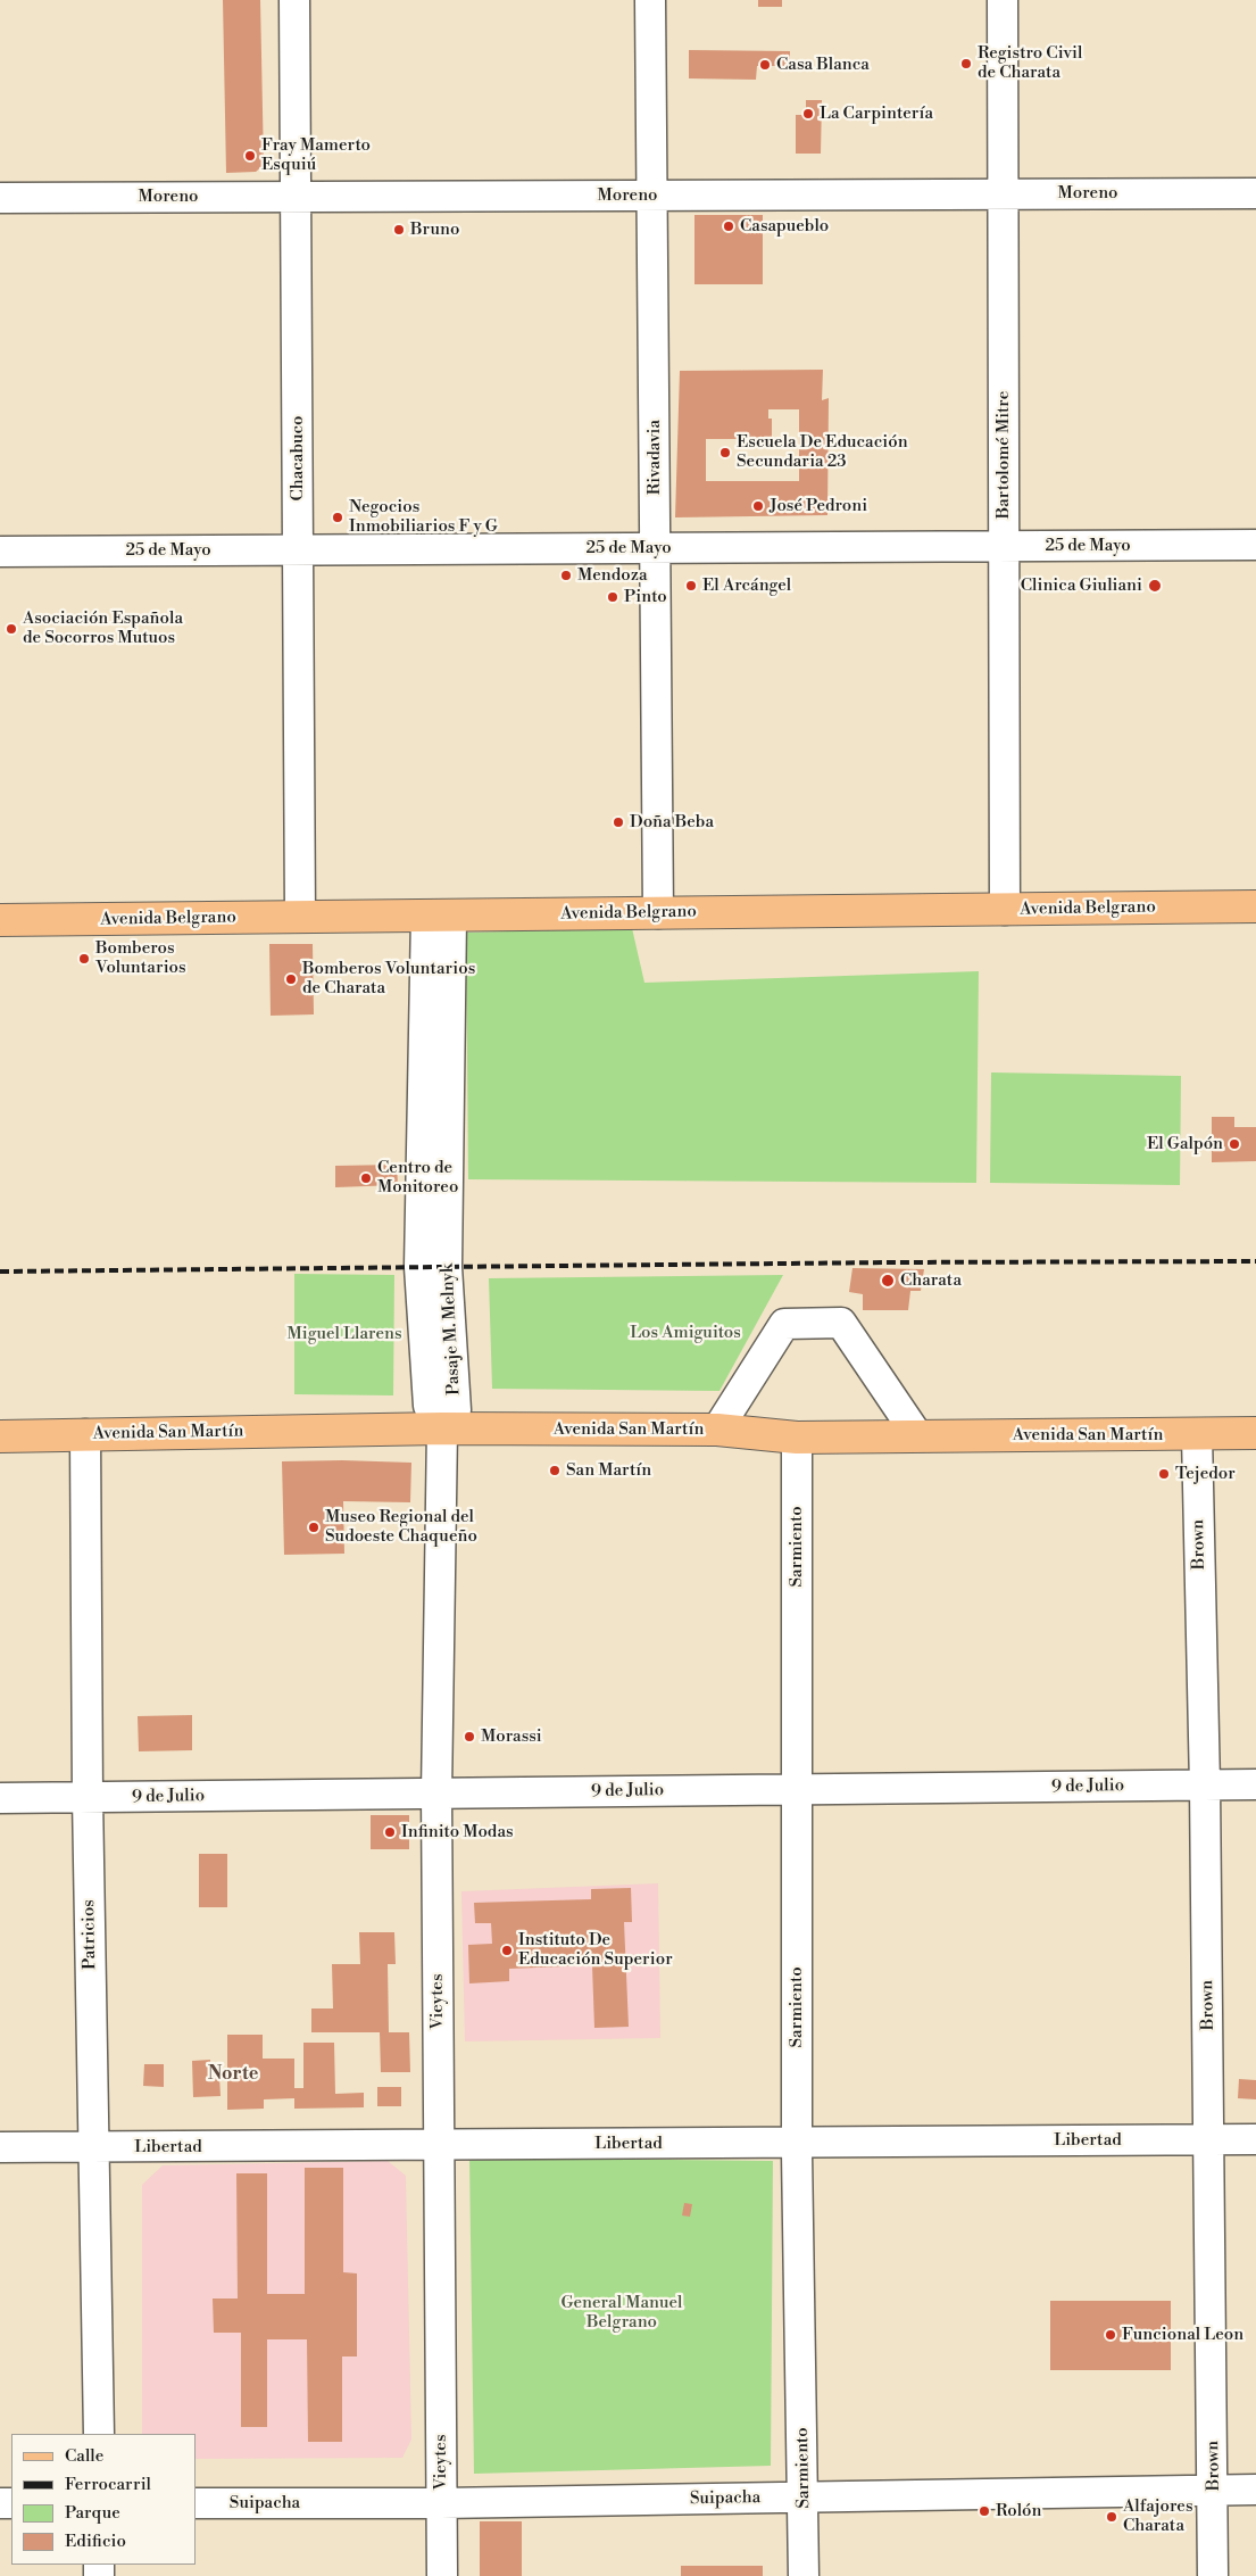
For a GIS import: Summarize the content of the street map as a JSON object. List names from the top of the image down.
{
  "streets": {
    "main road": ["Avenida Belgrano", "Avenida San Martín"],
    "street": [
      "Moreno",
      "Bartolomé Mitre",
      "Rivadavia",
      "Chacabuco",
      "25 de Mayo",
      "Pasaje M. Melnyk",
      "Brown",
      "Sarmiento",
      "9 de Julio",
      "Patricios",
      "Vieytes",
      "Libertad",
      "Suipacha"
    ]
  },
  "crossings": [
    ["Moreno", "Bartolomé Mitre"],
    ["Moreno", "Rivadavia"],
    ["Moreno", "Chacabuco"],
    ["Bartolomé Mitre", "25 de Mayo"],
    ["Bartolomé Mitre", "Avenida Belgrano"],
    ["Rivadavia", "25 de Mayo"],
    ["Rivadavia", "Avenida Belgrano"],
    ["Chacabuco", "25 de Mayo"],
    ["Chacabuco", "Avenida Belgrano"],
    ["Avenida Belgrano", "Pasaje M. Melnyk"],
    ["Pasaje M. Melnyk", "Avenida San Martín"],
    ["Pasaje M. Melnyk", "Vieytes"],
    ["Avenida San Martín", "Brown"],
    ["Avenida San Martín", "Sarmiento"],
    ["Avenida San Martín", "Patricios"],
    ["Avenida San Martín", "Vieytes"],
    ["Brown", "9 de Julio"],
    ["Brown", "Libertad"],
    ["Brown", "Suipacha"],
    ["Sarmiento", "9 de Julio"],
    ["Sarmiento", "Libertad"],
    ["Sarmiento", "Suipacha"],
    ["9 de Julio", "Patricios"],
    ["9 de Julio", "Vieytes"],
    ["Patricios", "Libertad"],
    ["Vieytes", "Libertad"],
    ["Vieytes", "Suipacha"]
  ],
  "districts": ["Norte"],
  "parks": ["Los Amiguitos", "Miguel Llarens", "General Manuel Belgrano"],
  "places": [
    "Registro Civil de Charata",
    "Casa Blanca",
    "La Carpintería",
    "Fray Mamerto Esquiú",
    "Casapueblo",
    "Bruno",
    "Escuela De Educación Secundaria 23",
    "José Pedroni",
    "Negocios Inmobiliarios F y G",
    "Mendoza",
    "El Arcángel",
    "Clinica Giuliani",
    "Pinto",
    "Asociación Española de Socorros Mutuos",
    "Doña Beba",
    "Bomberos Voluntarios",
    "Bomberos Voluntarios de Charata",
    "El Galpón",
    "Centro de Monitoreo",
    "Charata",
    "San Martín",
    "Tejedor",
    "Museo Regional del Sudoeste Chaqueño",
    "Morassi",
    "Infinito Modas",
    "Instituto De Educación Superior",
    "Funcional Leon",
    "Rolón",
    "Alfajores Charata"
  ],
  "legend": [
    "Calle",
    "Ferrocarril",
    "Parque",
    "Edificio"
  ]
}
